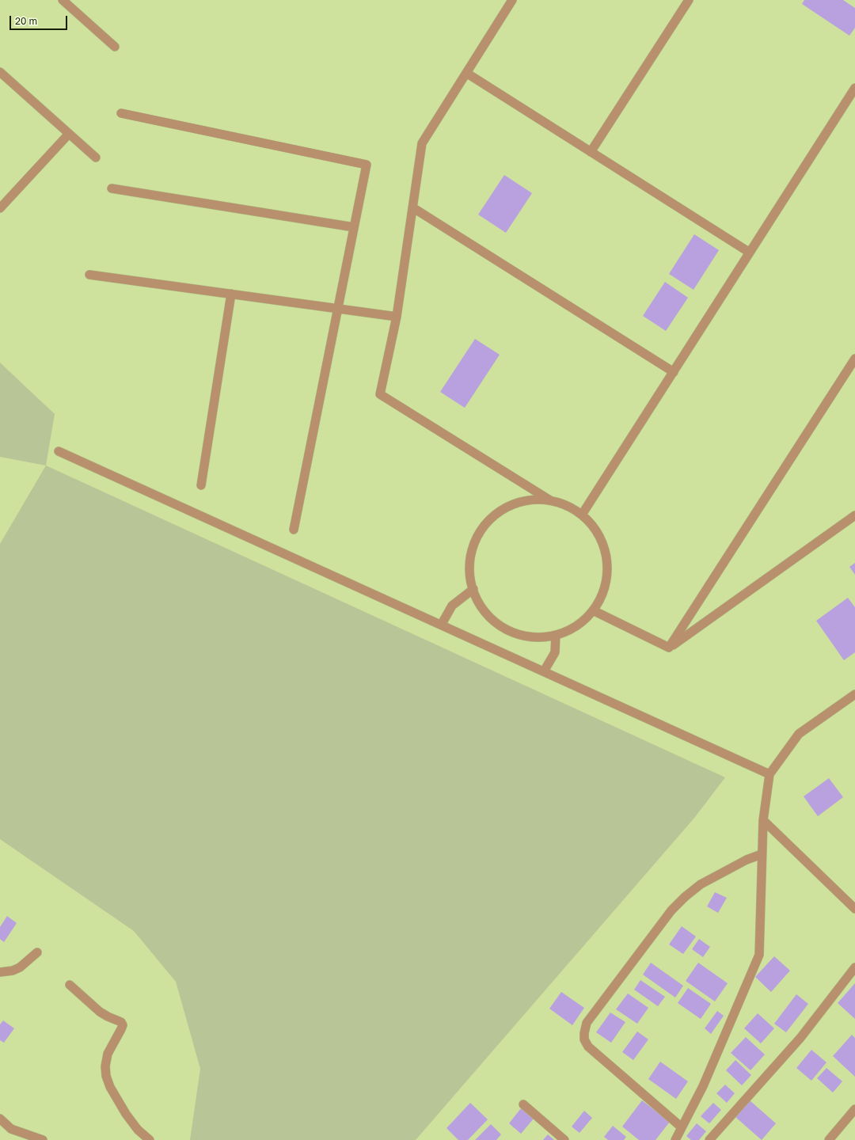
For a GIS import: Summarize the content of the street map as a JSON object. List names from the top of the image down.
{
  "scale_bar": "20 m"
}
